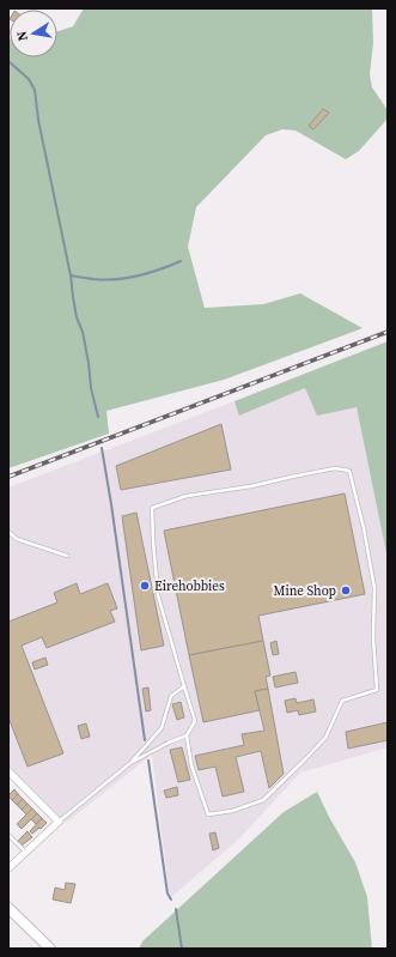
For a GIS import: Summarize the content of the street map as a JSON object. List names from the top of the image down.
{
  "places": ["Eirehobbies", "Mine Shop"],
  "north": "left"
}
